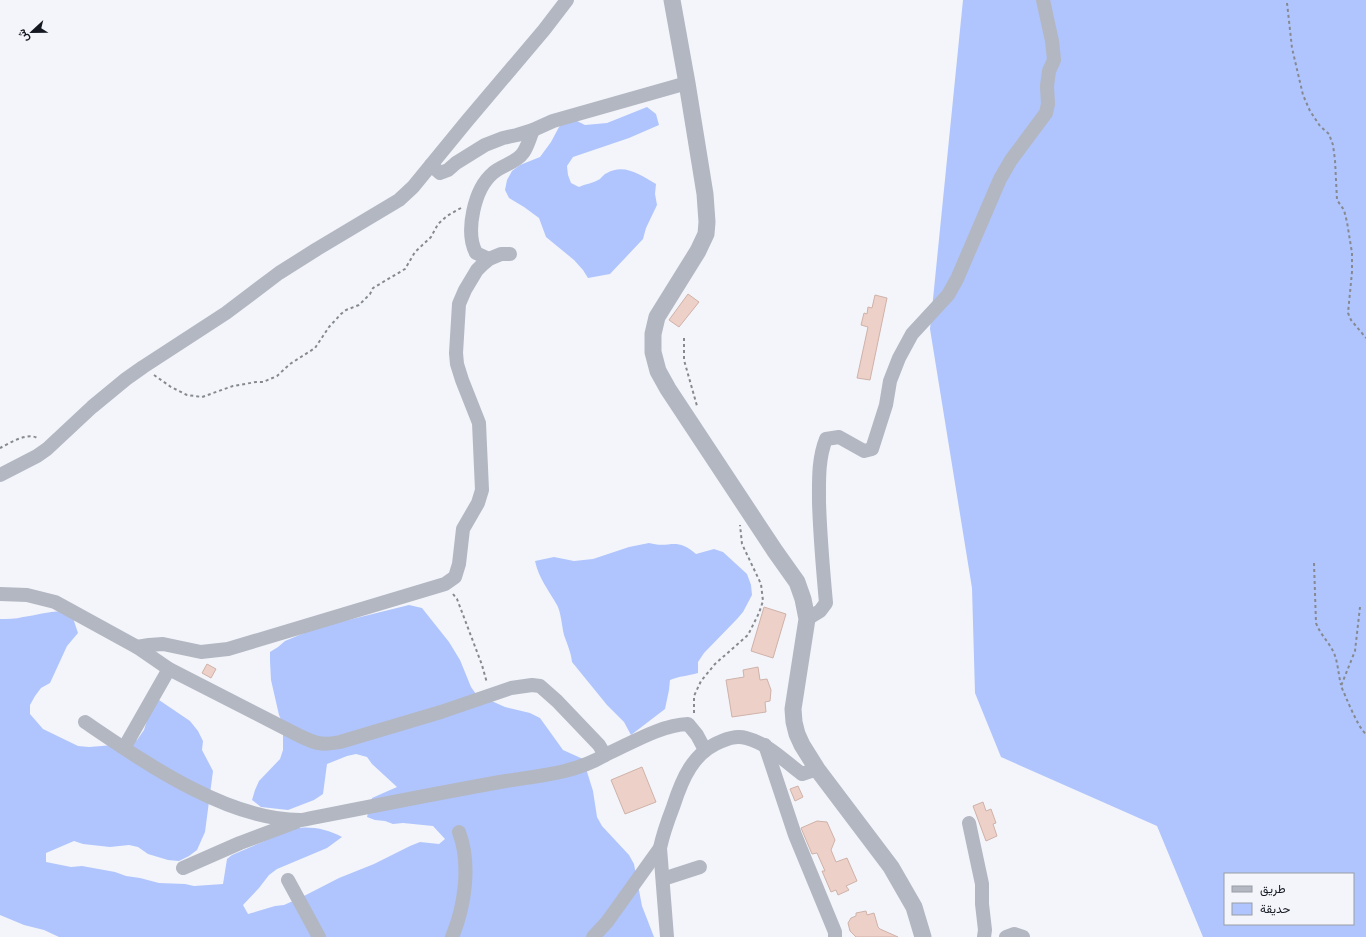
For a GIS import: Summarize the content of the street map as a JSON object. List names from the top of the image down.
{
  "legend": ["طريق", "حديقة"],
  "north": "left"
}
